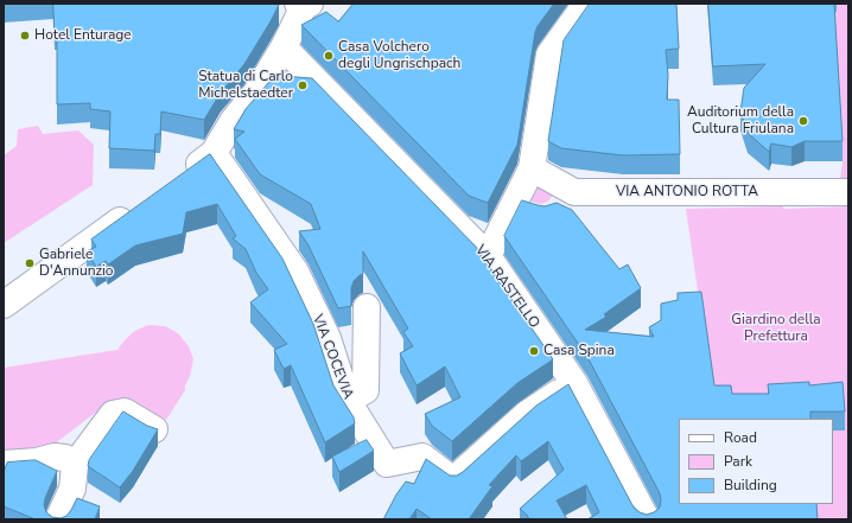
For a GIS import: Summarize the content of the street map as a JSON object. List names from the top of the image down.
{
  "streets": {
    "street": ["VIA ANTONIO ROTTA", "VIA RASTELLO", "VIA COCEVIA"]
  },
  "crossings": [
    ["VIA RASTELLO", "VIA COCEVIA"]
  ],
  "parks": ["Giardino della Prefettura"],
  "places": [
    "Hotel Enturage",
    "Casa Volchero degli Ungrischpach",
    "Statua di Carlo Michelstaedter",
    "Auditorium della Cultura Friulana",
    "Gabriele D'Annunzio",
    "Casa Spina"
  ],
  "legend": ["Road", "Park", "Building"]
}
